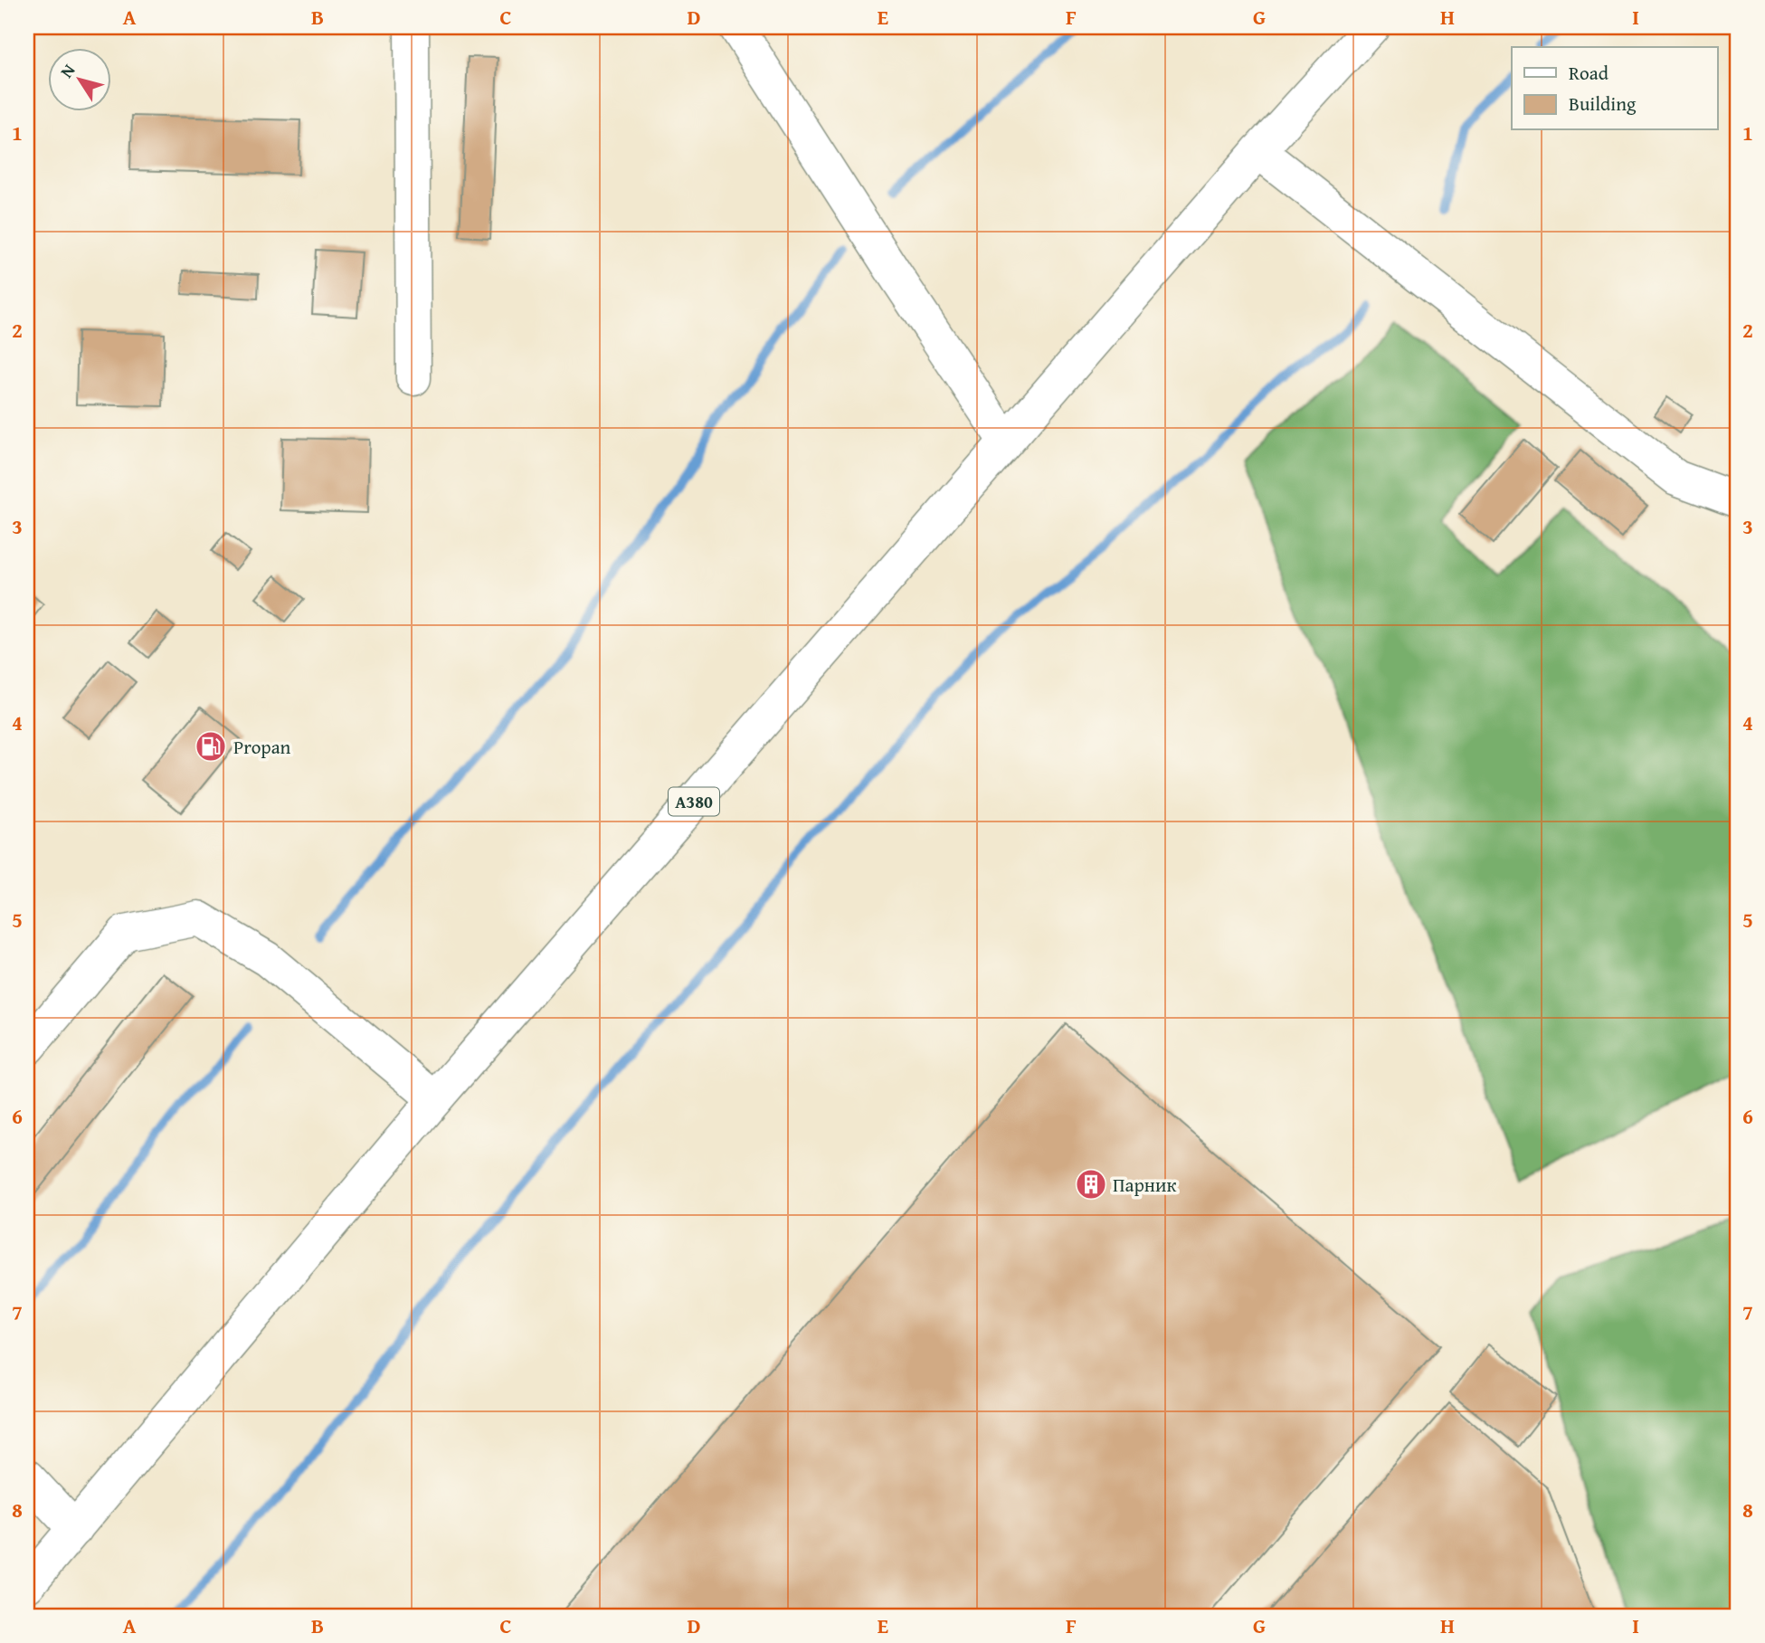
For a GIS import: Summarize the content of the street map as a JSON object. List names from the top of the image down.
{
  "streets": {
    "main road": ["A380"]
  },
  "places": {
    "fuel station": ["Propan"],
    "building": ["Парник"]
  },
  "legend": ["Road", "Building"],
  "north": "top left",
  "grid": {
    "columns": [
      "A",
      "B",
      "C",
      "D",
      "E",
      "F",
      "G",
      "H",
      "I"
    ],
    "rows": [
      "1",
      "2",
      "3",
      "4",
      "5",
      "6",
      "7",
      "8"
    ]
  }
}
